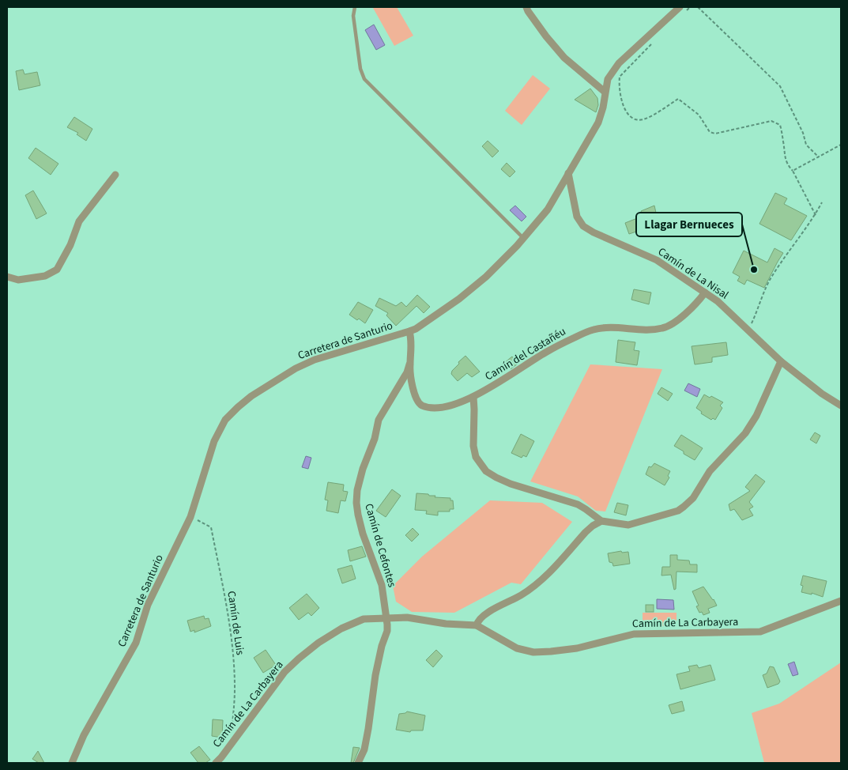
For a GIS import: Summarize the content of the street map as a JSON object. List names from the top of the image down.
{
  "streets": {
    "street": [
      "Camín de La Nisal",
      "Carretera de Santurio",
      "Camín del Castañéu",
      "Camín de Cefontes",
      "Camín de La Carbayera"
    ],
    "path": ["Camín de Luis"]
  },
  "crossings": [
    ["Camín de La Nisal", "Carretera de Santurio"],
    ["Camín de La Nisal", "Camín del Castañéu"],
    ["Carretera de Santurio", "Camín del Castañéu"],
    ["Carretera de Santurio", "Camín de Luis"],
    ["Camín del Castañéu", "Camín de Cefontes"],
    ["Camín de Cefontes", "Camín de La Carbayera"]
  ],
  "places": ["Llagar Bernueces"]
}
